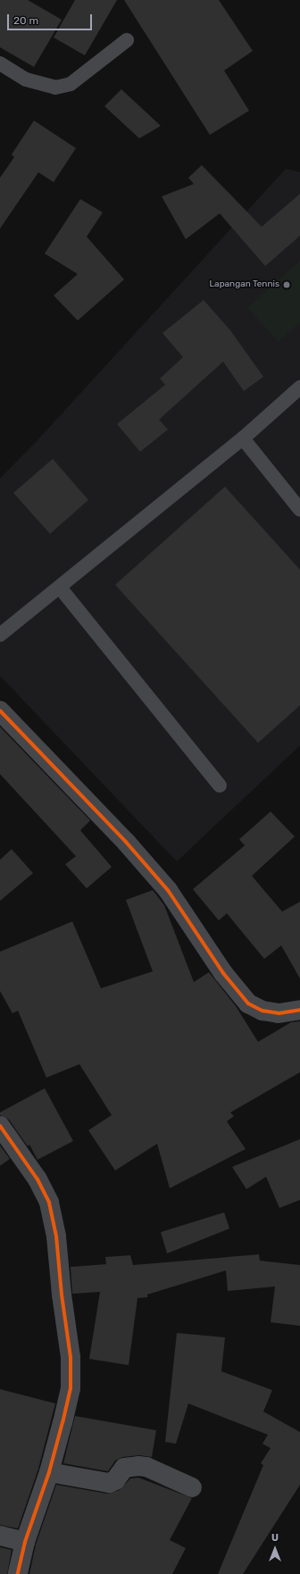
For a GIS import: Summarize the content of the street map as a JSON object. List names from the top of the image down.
{
  "places": ["Lapangan Tennis"],
  "scale_bar": "20 m",
  "north": "top"
}
